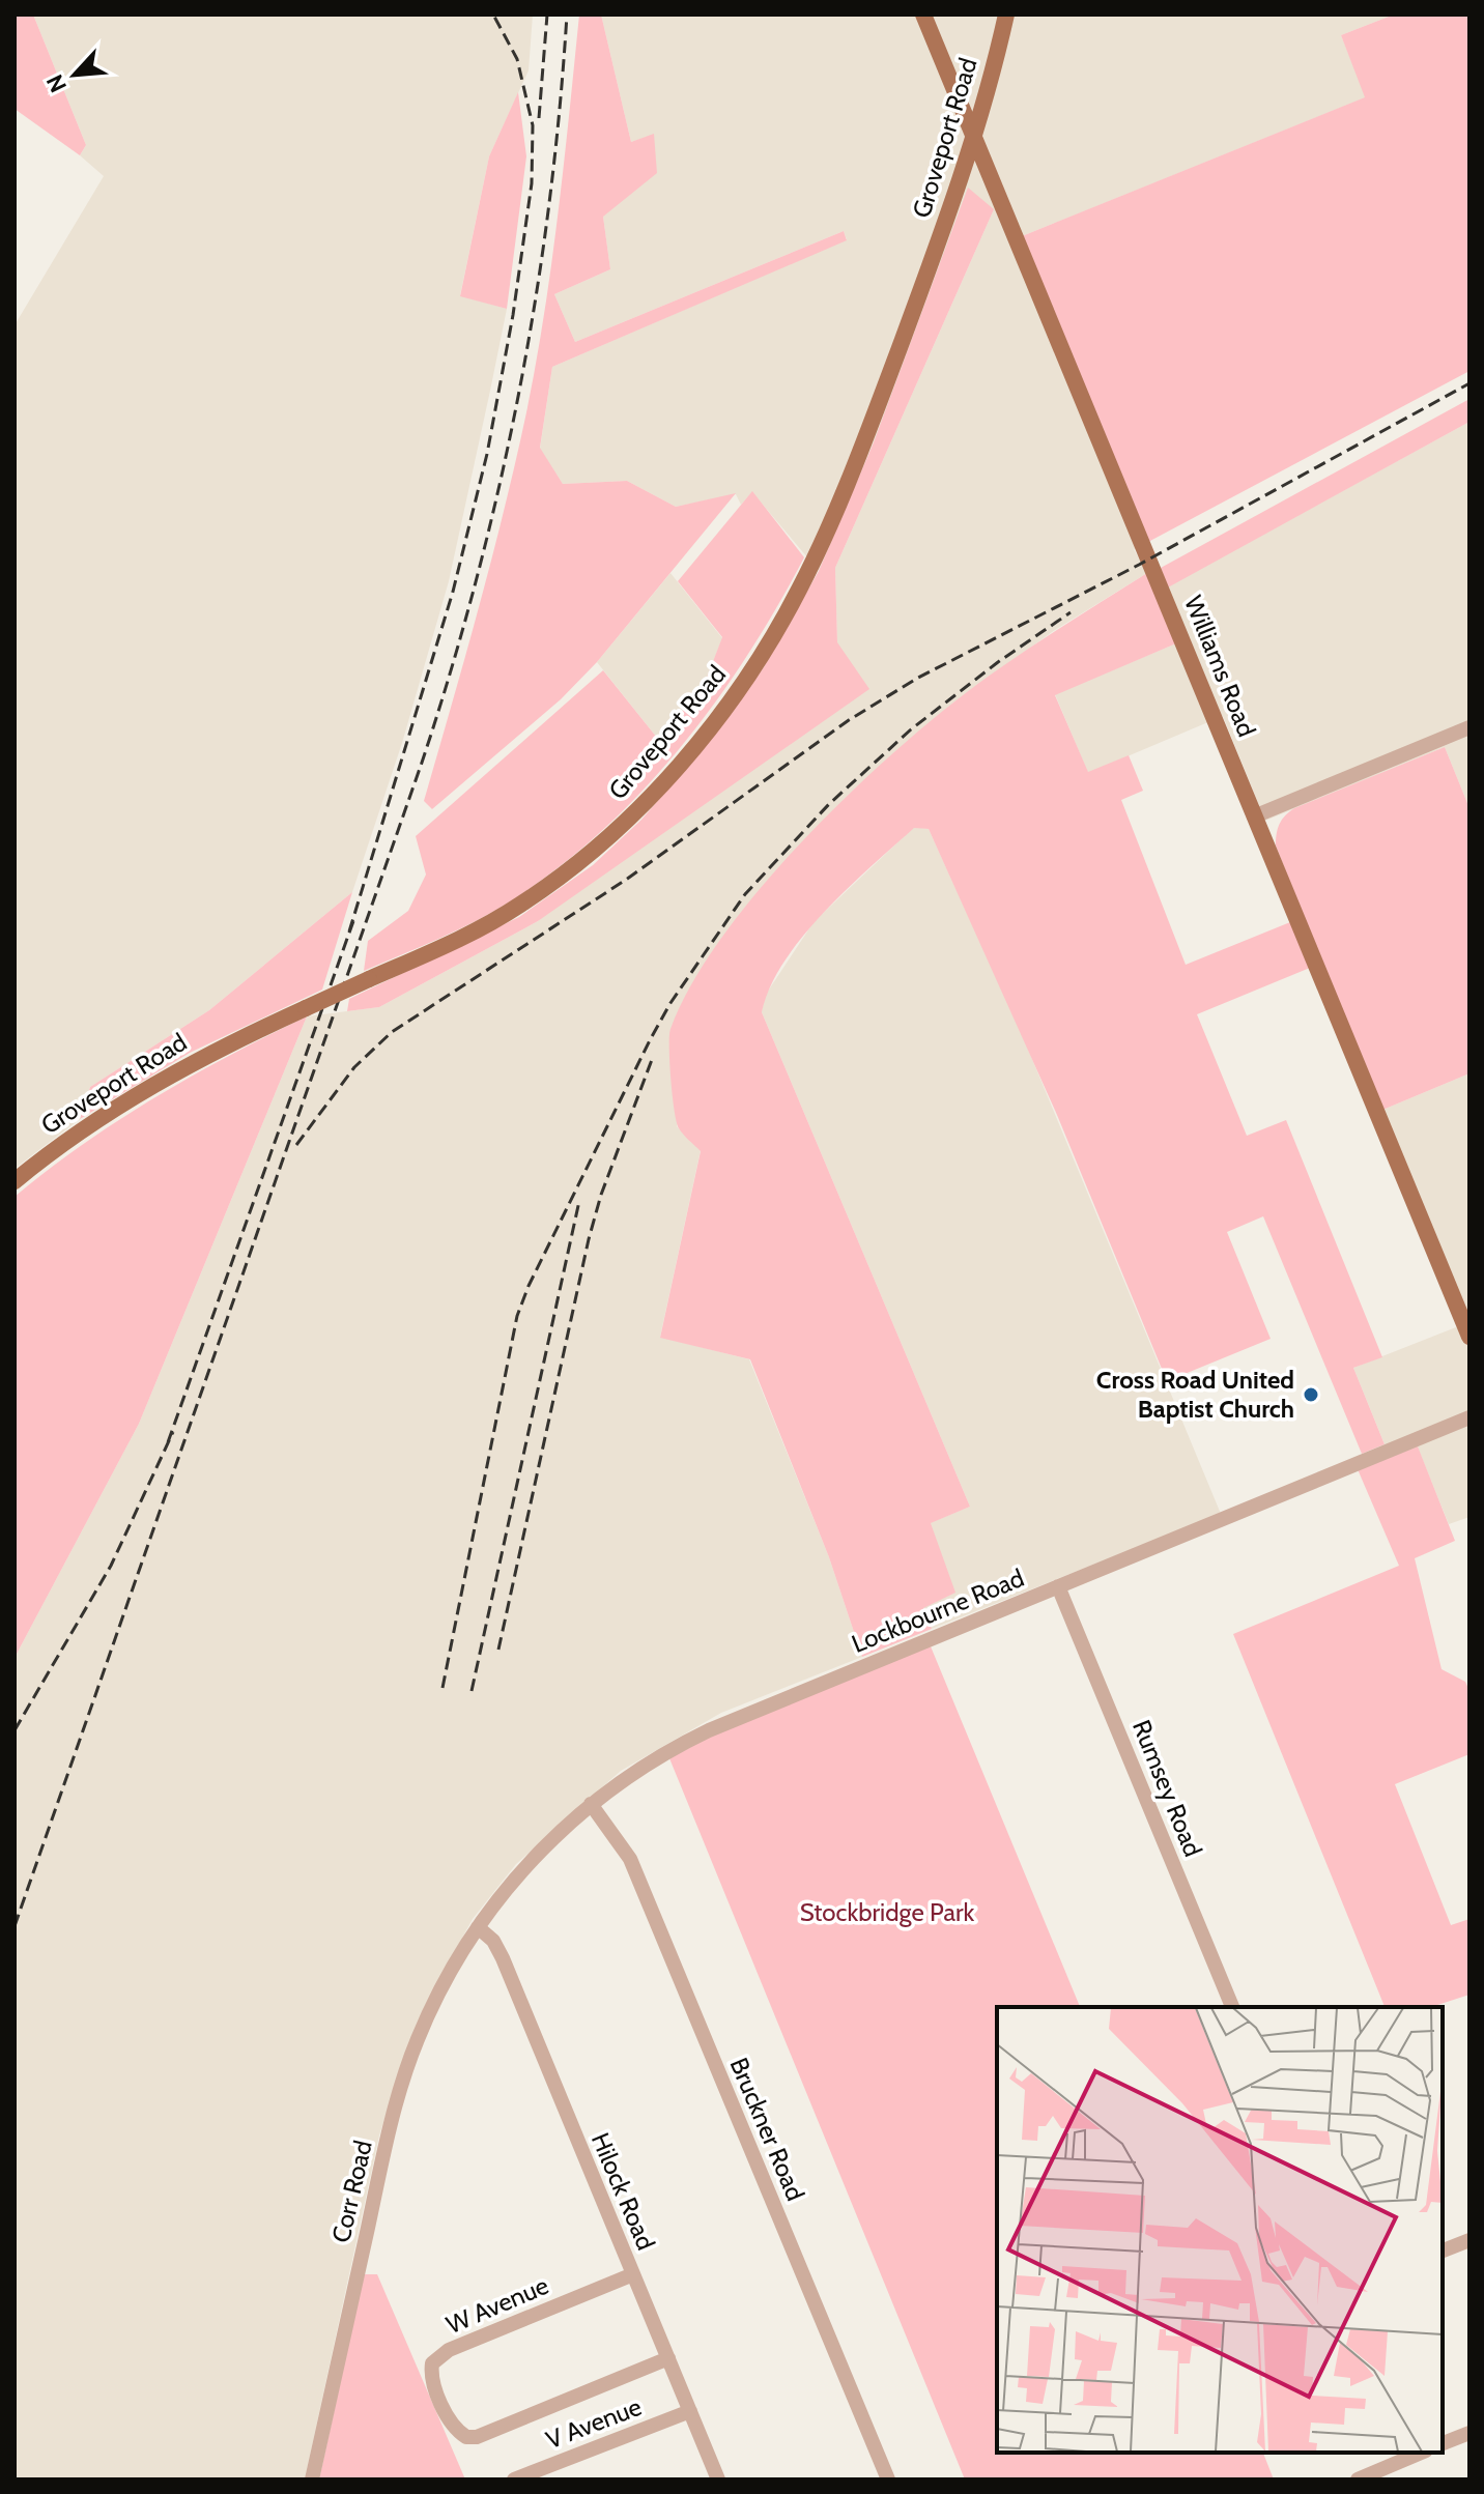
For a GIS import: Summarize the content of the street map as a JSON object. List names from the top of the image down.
{
  "streets": {
    "main road": ["Groveport Road", "Williams Road"],
    "street": [
      "Lockbourne Road",
      "Rumsey Road",
      "Bruckner Road",
      "Corr Road",
      "Hilock Road",
      "W Avenue",
      "V Avenue"
    ]
  },
  "crossings": [
    ["Groveport Road", "Williams Road"],
    ["Lockbourne Road", "Rumsey Road"],
    ["Lockbourne Road", "Bruckner Road"],
    ["Lockbourne Road", "Corr Road"],
    ["Lockbourne Road", "Hilock Road"],
    ["Corr Road", "Hilock Road"],
    ["Hilock Road", "W Avenue"],
    ["Hilock Road", "V Avenue"]
  ],
  "parks": ["Stockbridge Park"],
  "places": ["Cross Road United Baptist Church"],
  "north": "bottom left"
}
